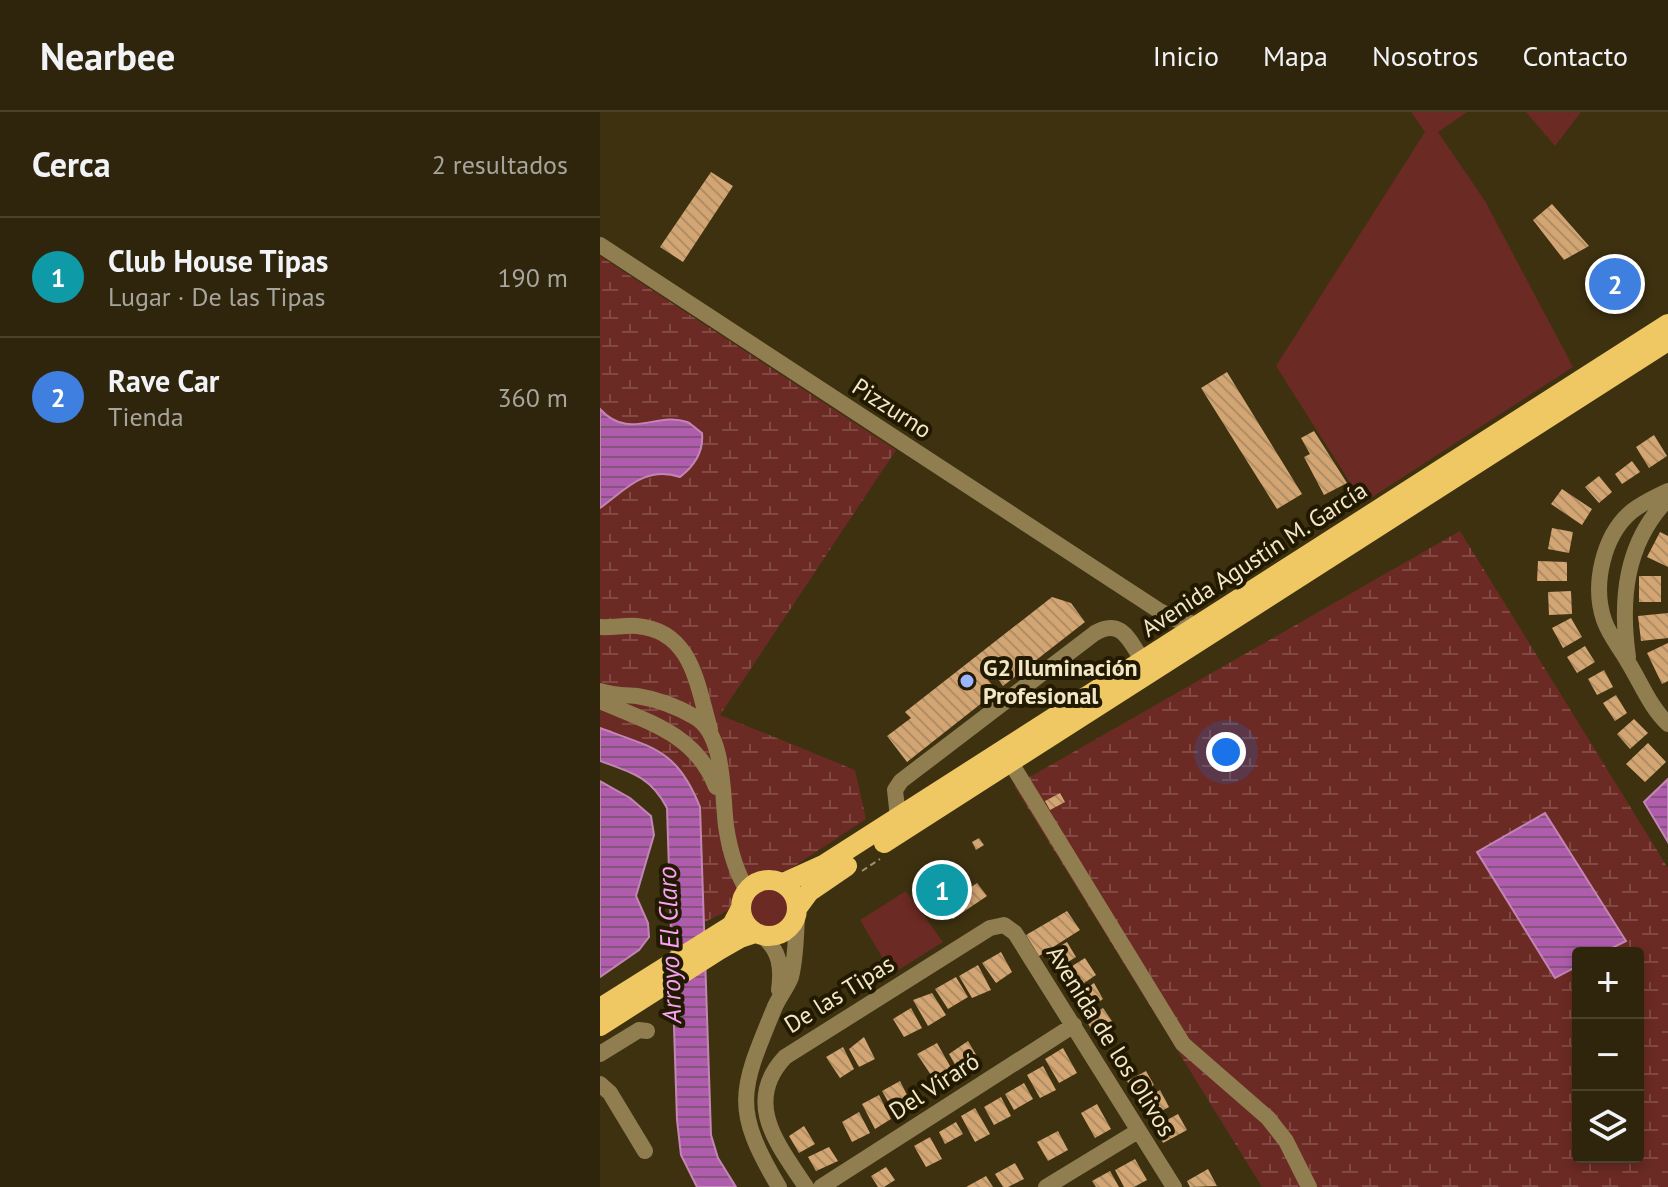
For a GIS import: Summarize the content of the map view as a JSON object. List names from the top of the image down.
{
  "streets": {
    "main road": ["Avenida Agustín M. García"],
    "street": [
      "Pizzurno",
      "De las Tipas",
      "Avenida de los Olivos",
      "Del Viraró"
    ]
  },
  "crossings": [
    ["Pizzurno", "Avenida Agustín M. García"],
    ["De las Tipas", "Avenida de los Olivos"],
    ["Avenida de los Olivos", "Del Viraró"]
  ],
  "water": ["Arroyo El Claro"],
  "places": ["G2 Iluminación Profesional"],
  "page": {
    "header": "Nearbee",
    "nav": [
      "Inicio",
      "Mapa",
      "Nosotros",
      "Contacto"
    ],
    "heading": ["Cerca", "2 resultados"],
    "list": [
      {
        "mark": "1",
        "name": "Club House Tipas",
        "note": "Lugar · De las Tipas",
        "value": "190 m"
      },
      {
        "mark": "2",
        "name": "Rave Car",
        "note": "Tienda",
        "value": "360 m"
      }
    ],
    "pins": ["2", "1"],
    "map_buttons": ["+", "−"]
  }
}
